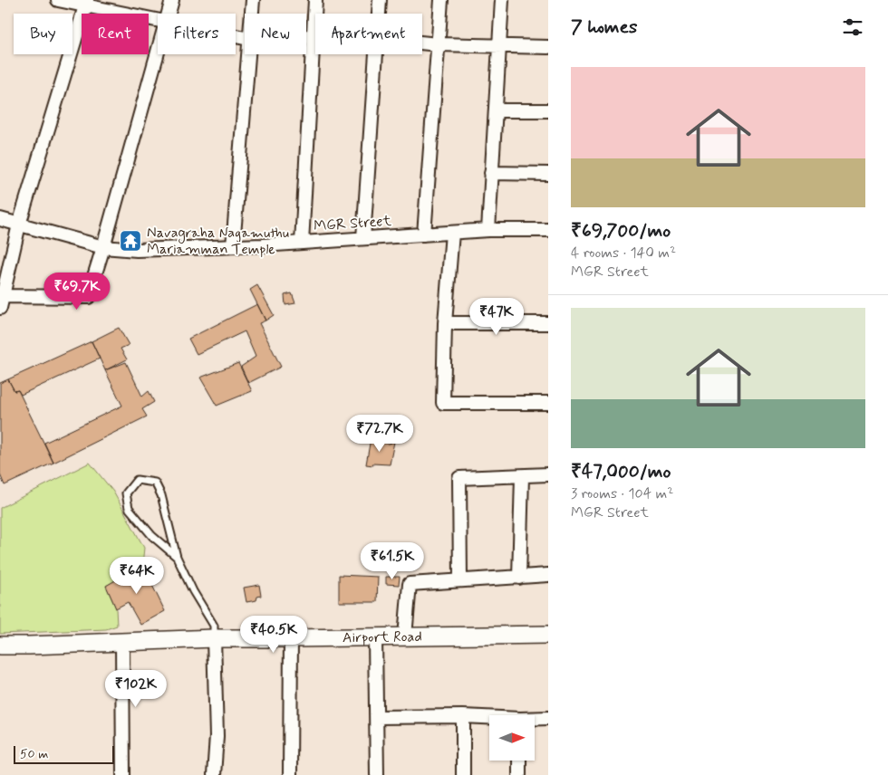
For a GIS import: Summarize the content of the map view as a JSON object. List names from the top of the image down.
{
  "streets": {
    "street": ["MGR Street", "Airport Road"]
  },
  "places": {
    "temple": ["Navagraha Nagamuthu Mariamman Temple"]
  },
  "scale_bar": "50 m",
  "north": "right",
  "page": {
    "heading": "7 homes",
    "chip": [
      "Buy",
      "Rent",
      "Filters",
      "New",
      "Apartment"
    ],
    "list": [
      {
        "name": "₹69,700/mo",
        "note": "4 rooms · 140 m² · MGR Street"
      },
      {
        "name": "₹47,000/mo",
        "note": "3 rooms · 104 m² · MGR Street"
      }
    ],
    "price": [
      "₹69.7K",
      "₹47K",
      "₹72.7K",
      "₹61.5K",
      "₹64K",
      "₹40.5K",
      "₹102K"
    ],
    "scale": "50 m"
  }
}
